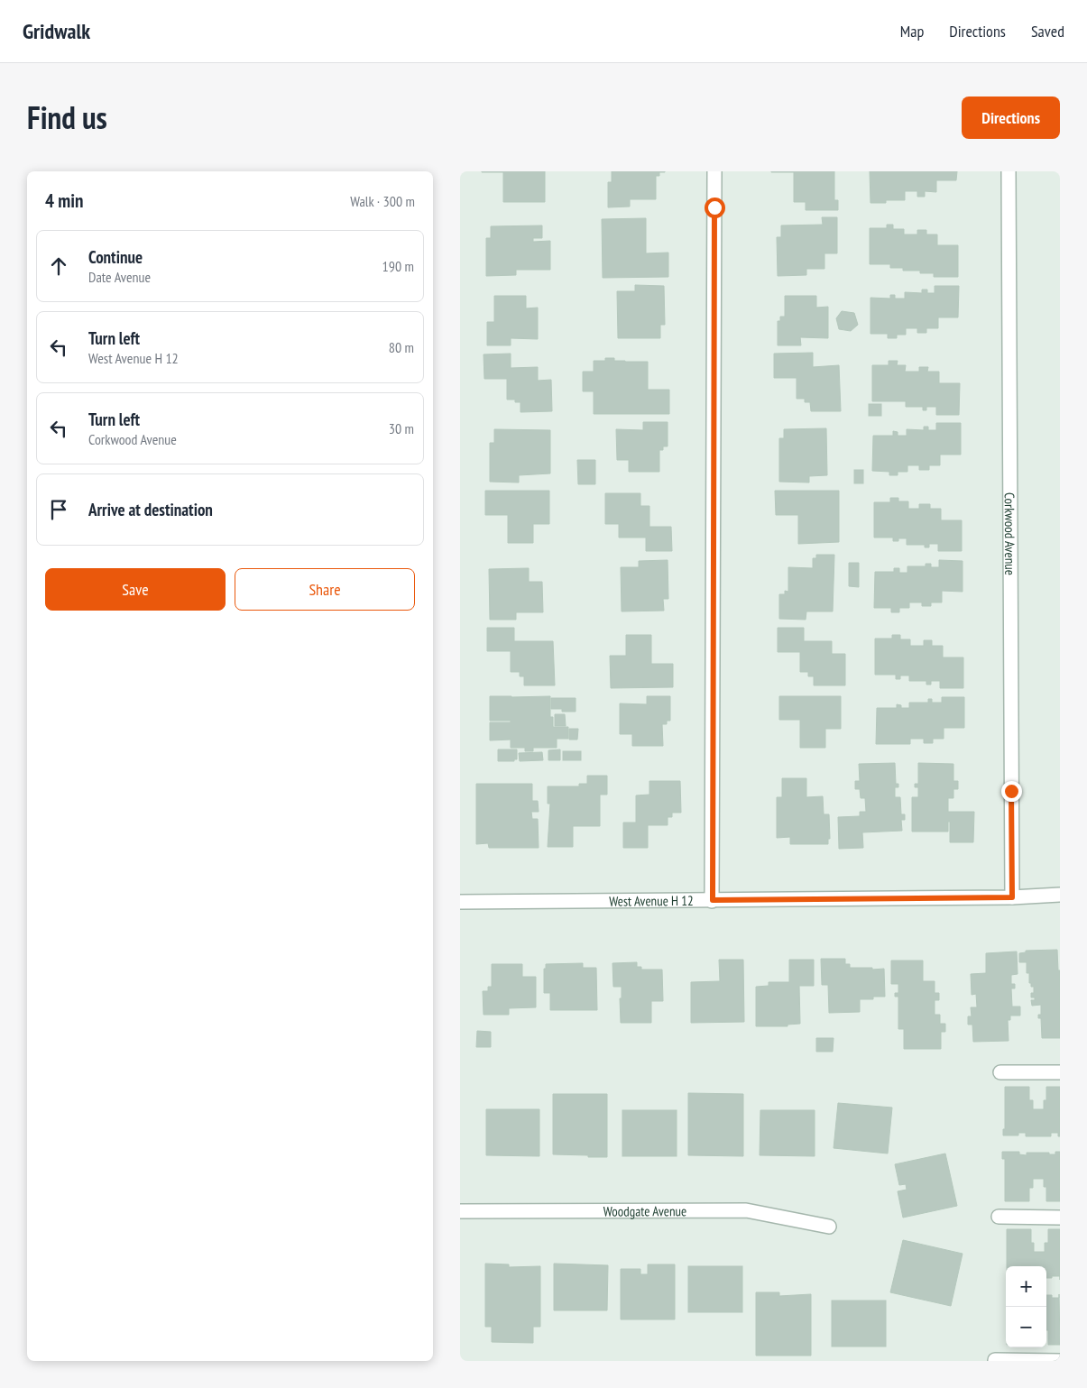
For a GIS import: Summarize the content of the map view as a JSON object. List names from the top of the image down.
{
  "streets": {
    "street": ["Corkwood Avenue", "West Avenue H 12", "Woodgate Avenue"]
  },
  "crossings": [
    ["Corkwood Avenue", "West Avenue H 12"]
  ],
  "page": {
    "header": "Gridwalk",
    "nav": ["Map", "Directions", "Saved"],
    "title": "Find us",
    "buttons": [
      "Directions",
      ["Save", "Share"]
    ],
    "heading": ["4 min", "Walk · 300 m"],
    "list": [
      ["Continue", "Date Avenue", "190 m"],
      ["Turn left", "West Avenue H 12", "80 m"],
      ["Turn left", "Corkwood Avenue", "30 m"],
      "Arrive at destination"
    ],
    "map_buttons": ["+", "−"]
  }
}
